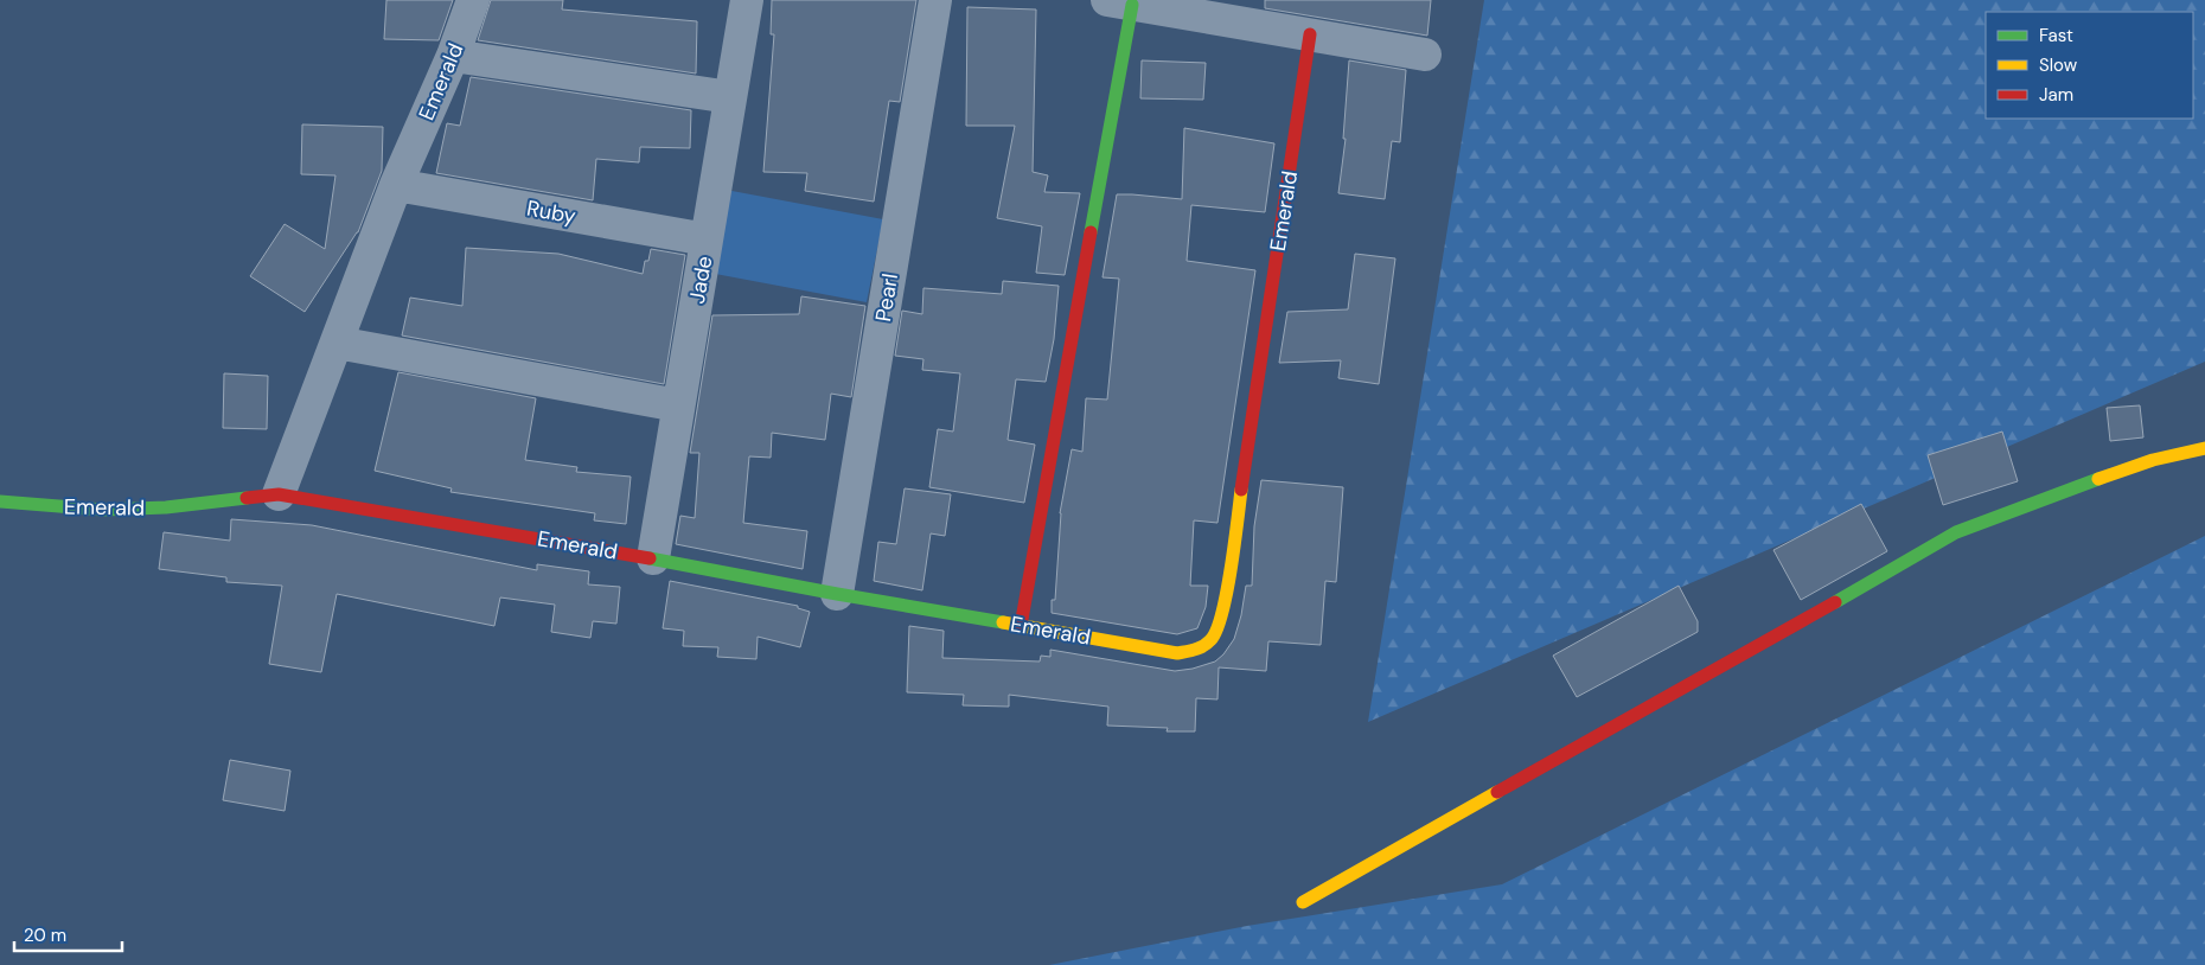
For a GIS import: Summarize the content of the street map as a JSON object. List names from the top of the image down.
{
  "streets": {
    "street": [
      "Emerald",
      "Ruby",
      "Jade",
      "Pearl"
    ]
  },
  "crossings": [
    ["Emerald", "Ruby"],
    ["Emerald", "Jade"],
    ["Emerald", "Pearl"],
    ["Ruby", "Jade"]
  ],
  "legend": ["Fast", "Slow", "Jam"],
  "scale_bar": "20 m"
}
